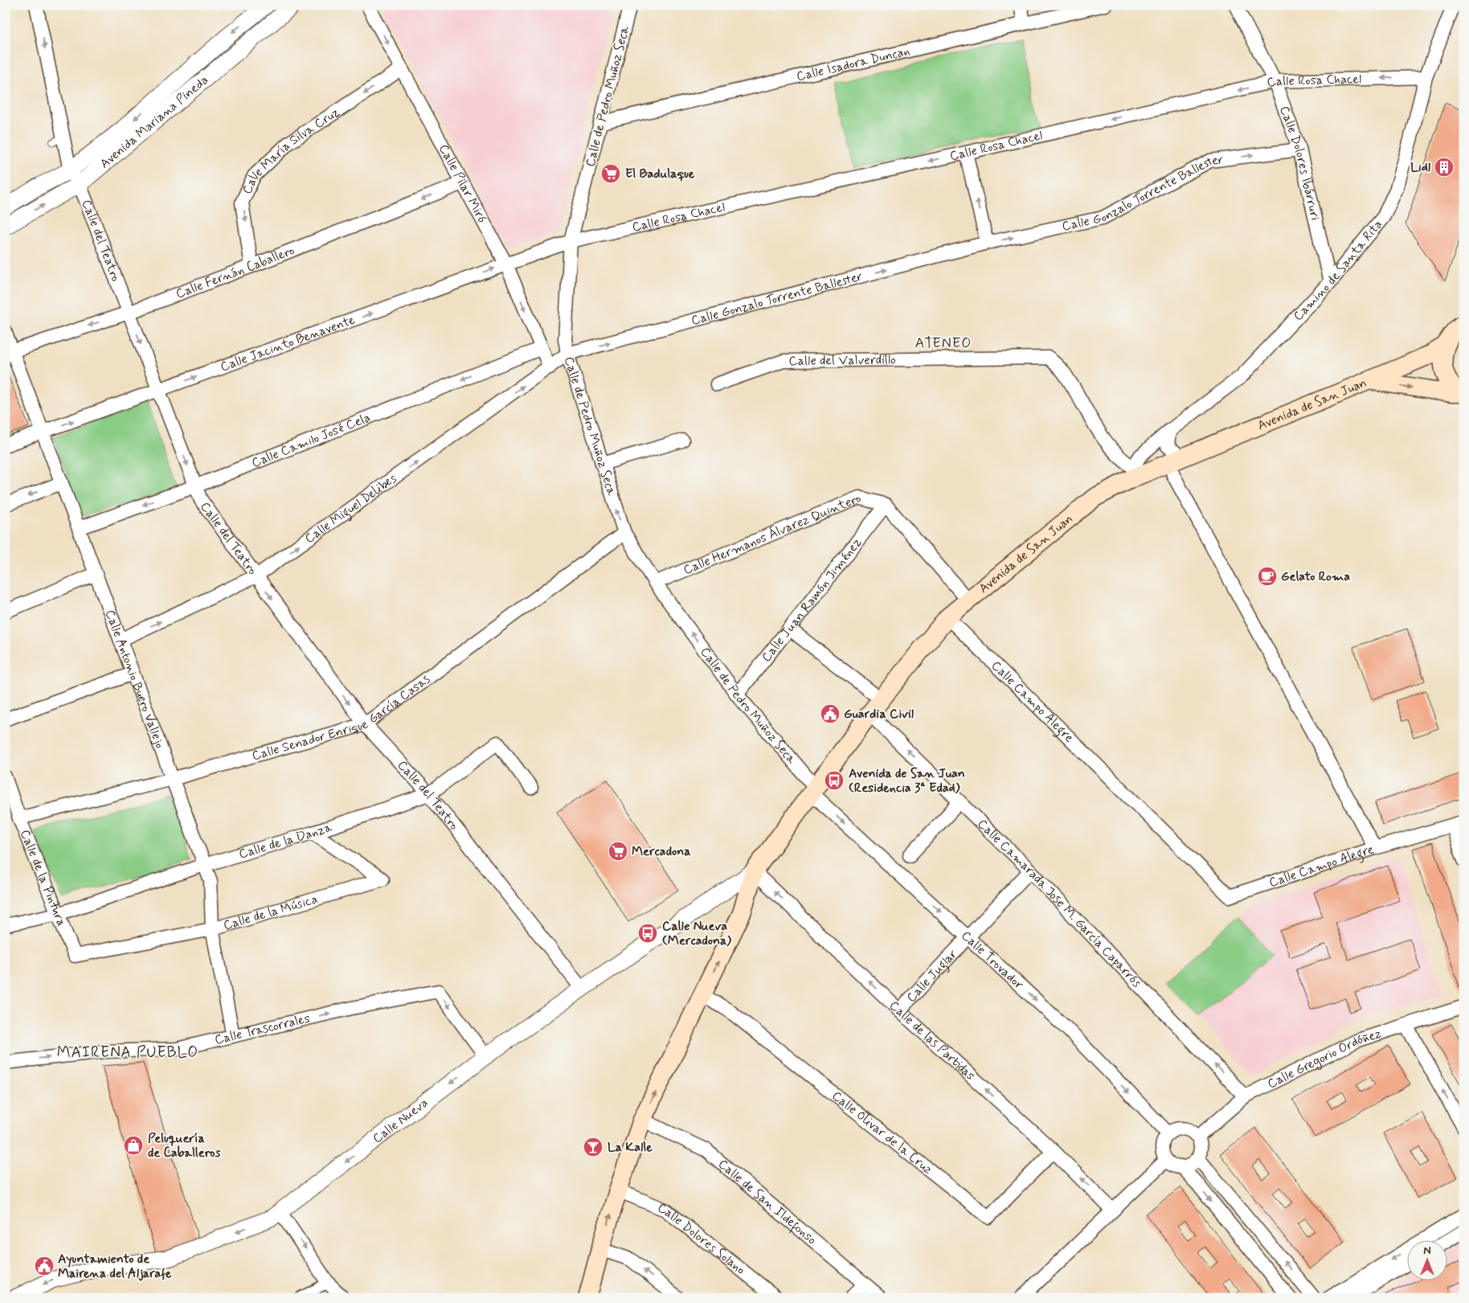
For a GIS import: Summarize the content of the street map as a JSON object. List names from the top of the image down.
{
  "streets": {
    "main road": ["Avenida de San Juan"],
    "street": [
      "Calle Isadora Duncan",
      "Calle Rosa Chacel",
      "Calle de Pedro Muñoz Seca",
      "Avenida Mariana Pineda",
      "Calle María Silva Cruz",
      "Calle Dolores Ibárruri",
      "Calle Pilar Miró",
      "Calle Gonzalo Torrente Ballester",
      "Calle del Teatro",
      "Camino de Santa Rita",
      "Calle Fernán Caballero",
      "Calle Jacinto Benavente",
      "Calle del Valverdillo",
      "Calle Camilo José Cela",
      "Calle Miguel Delibes",
      "Calle Hermanos Álvarez Quintero",
      "Calle Juan Ramón Jiménez",
      "Calle Antonio Buero Vallejo",
      "Calle Campo Alegre",
      "Calle Senador Enrique García Casas",
      "Calle de la Danza",
      "Calle de la Pintura",
      "Calle Camarada Jose M. García Caparrós",
      "Calle de la Música",
      "Calle Trovador",
      "Calle Juglar",
      "Calle Trascorrales",
      "Calle de las Partidas",
      "Calle Gregorio Ordóñez",
      "Calle Nueva",
      "Calle Olivar de la Cruz",
      "Calle de San Ildefonso",
      "Calle Dolores Solano"
    ]
  },
  "crossings": [
    ["Calle Isadora Duncan", "Calle de Pedro Muñoz Seca"],
    ["Calle Rosa Chacel", "Calle de Pedro Muñoz Seca"],
    ["Calle Rosa Chacel", "Calle Dolores Ibárruri"],
    ["Calle Rosa Chacel", "Camino de Santa Rita"],
    ["Calle Rosa Chacel", "Calle Jacinto Benavente"],
    ["Calle de Pedro Muñoz Seca", "Calle Gonzalo Torrente Ballester"],
    ["Calle de Pedro Muñoz Seca", "Calle Jacinto Benavente"],
    ["Calle de Pedro Muñoz Seca", "Avenida de San Juan"],
    ["Calle de Pedro Muñoz Seca", "Calle Miguel Delibes"],
    ["Calle de Pedro Muñoz Seca", "Calle Hermanos Álvarez Quintero"],
    ["Calle de Pedro Muñoz Seca", "Calle Juan Ramón Jiménez"],
    ["Calle de Pedro Muñoz Seca", "Calle Senador Enrique García Casas"],
    ["Calle de Pedro Muñoz Seca", "Calle Trovador"],
    ["Avenida Mariana Pineda", "Calle del Teatro"],
    ["Calle María Silva Cruz", "Calle Pilar Miró"],
    ["Calle María Silva Cruz", "Calle Fernán Caballero"],
    ["Calle Dolores Ibárruri", "Calle Gonzalo Torrente Ballester"],
    ["Calle Dolores Ibárruri", "Camino de Santa Rita"],
    ["Calle Pilar Miró", "Calle Fernán Caballero"],
    ["Calle Pilar Miró", "Calle Jacinto Benavente"],
    ["Calle Pilar Miró", "Calle Camilo José Cela"],
    ["Calle Pilar Miró", "Calle Miguel Delibes"],
    ["Calle Gonzalo Torrente Ballester", "Calle Miguel Delibes"],
    ["Calle del Teatro", "Calle Fernán Caballero"],
    ["Calle del Teatro", "Calle Jacinto Benavente"],
    ["Calle del Teatro", "Calle Camilo José Cela"],
    ["Calle del Teatro", "Calle Miguel Delibes"],
    ["Calle del Teatro", "Calle Senador Enrique García Casas"],
    ["Calle del Teatro", "Calle de la Danza"],
    ["Calle del Teatro", "Calle Nueva"],
    ["Camino de Santa Rita", "Calle del Valverdillo"],
    ["Camino de Santa Rita", "Avenida de San Juan"],
    ["Calle Fernán Caballero", "Calle Antonio Buero Vallejo"],
    ["Calle Jacinto Benavente", "Calle Antonio Buero Vallejo"],
    ["Calle del Valverdillo", "Avenida de San Juan"],
    ["Avenida de San Juan", "Calle Campo Alegre"],
    ["Avenida de San Juan", "Calle Camarada Jose M. García Caparrós"],
    ["Avenida de San Juan", "Calle Trovador"],
    ["Avenida de San Juan", "Calle de las Partidas"],
    ["Avenida de San Juan", "Calle Nueva"],
    ["Calle Camilo José Cela", "Calle Antonio Buero Vallejo"],
    ["Calle Miguel Delibes", "Calle Antonio Buero Vallejo"],
    ["Calle Hermanos Álvarez Quintero", "Calle Juan Ramón Jiménez"],
    ["Calle Antonio Buero Vallejo", "Calle Senador Enrique García Casas"],
    ["Calle Antonio Buero Vallejo", "Calle de la Danza"],
    ["Calle Antonio Buero Vallejo", "Calle de la Música"],
    ["Calle Antonio Buero Vallejo", "Calle Trascorrales"],
    ["Calle Senador Enrique García Casas", "Calle de la Pintura"],
    ["Calle de la Danza", "Calle de la Pintura"],
    ["Calle de la Danza", "Calle de la Música"],
    ["Calle de la Pintura", "Calle de la Música"],
    ["Calle Camarada Jose M. García Caparrós", "Calle Juglar"],
    ["Calle Camarada Jose M. García Caparrós", "Calle Gregorio Ordóñez"],
    ["Calle Trovador", "Calle Juglar"],
    ["Calle Trovador", "Calle Gregorio Ordóñez"],
    ["Calle Juglar", "Calle de las Partidas"],
    ["Calle Trascorrales", "Calle Nueva"],
    ["Calle de las Partidas", "Calle Nueva"],
    ["Calle de las Partidas", "Calle Olivar de la Cruz"]
  ],
  "one_way": [
    "Calle Rosa Chacel",
    "Calle María Silva Cruz",
    "Calle Pilar Miró",
    "Calle Gonzalo Torrente Ballester",
    "Calle del Teatro",
    "Calle Fernán Caballero",
    "Calle Jacinto Benavente",
    "Calle Camilo José Cela",
    "Calle Miguel Delibes",
    "Calle Camarada Jose M. García Caparrós",
    "Calle Trovador",
    "Calle Trascorrales",
    "Calle de las Partidas",
    "Calle Nueva"
  ],
  "districts": ["ATENEO", "MAIRENA PUEBLO"],
  "places": {
    "building": ["Lidl"],
    "supermarket": ["El Badulaque", "Mercadona"],
    "cafe": ["Gelato Roma"],
    "public building": ["Guardia Civil", "Ayuntamiento de Mairena del Aljarafe"],
    "bus stop": ["Avenida de San Juan (Residencia 3ª Edad)", "Calle Nueva (Mercadona)"],
    "shop": ["Peluquería de Caballeros"],
    "bar": ["La Kalle"]
  },
  "north": "top"
}
